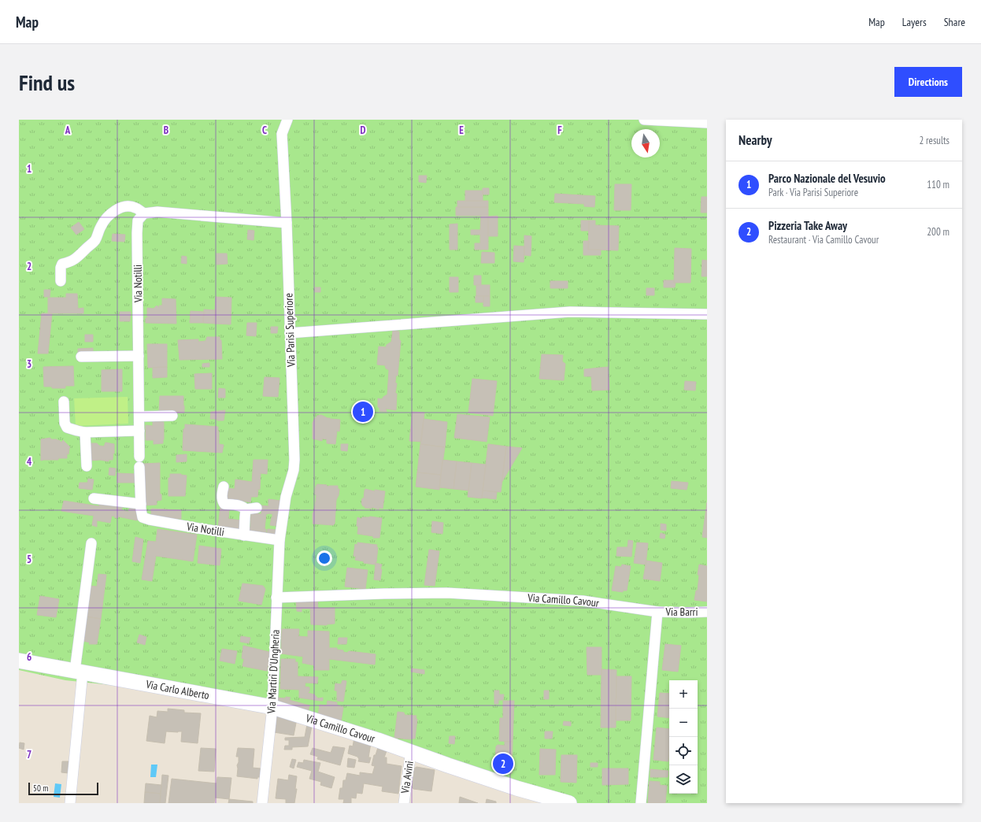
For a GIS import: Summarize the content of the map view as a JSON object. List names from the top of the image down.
{
  "streets": {
    "street": [
      "Via Notilli",
      "Via Parisi Superiore",
      "Via Camillo Cavour",
      "Via Barri",
      "Via Martiri D'Ungheria",
      "Via Carlo Alberto",
      "Via Avini"
    ]
  },
  "crossings": [
    ["Via Notilli", "Via Parisi Superiore"],
    ["Via Notilli", "Via Martiri D'Ungheria"],
    ["Via Parisi Superiore", "Via Martiri D'Ungheria"],
    ["Via Camillo Cavour", "Via Barri"],
    ["Via Camillo Cavour", "Via Martiri D'Ungheria"],
    ["Via Camillo Cavour", "Via Carlo Alberto"],
    ["Via Camillo Cavour", "Via Avini"],
    ["Via Martiri D'Ungheria", "Via Carlo Alberto"]
  ],
  "scale_bar": "50 m",
  "north": "bottom",
  "page": {
    "header": "Map",
    "nav": ["Map", "Layers", "Share"],
    "buttons": "Directions",
    "title": "Find us",
    "heading": ["Nearby", "2 results"],
    "list": [
      {
        "mark": "1",
        "name": "Parco Nazionale del Vesuvio",
        "note": "Park · Via Parisi Superiore",
        "value": "110 m"
      },
      {
        "mark": "2",
        "name": "Pizzeria Take Away",
        "note": "Restaurant · Via Camillo Cavour",
        "value": "200 m"
      }
    ],
    "pins": ["1", "2"],
    "map_buttons": ["+", "−"],
    "scale": "50 m"
  },
  "grid": {
    "columns": [
      "A",
      "B",
      "C",
      "D",
      "E",
      "F"
    ],
    "rows": [
      "1",
      "2",
      "3",
      "4",
      "5",
      "6",
      "7"
    ]
  }
}
